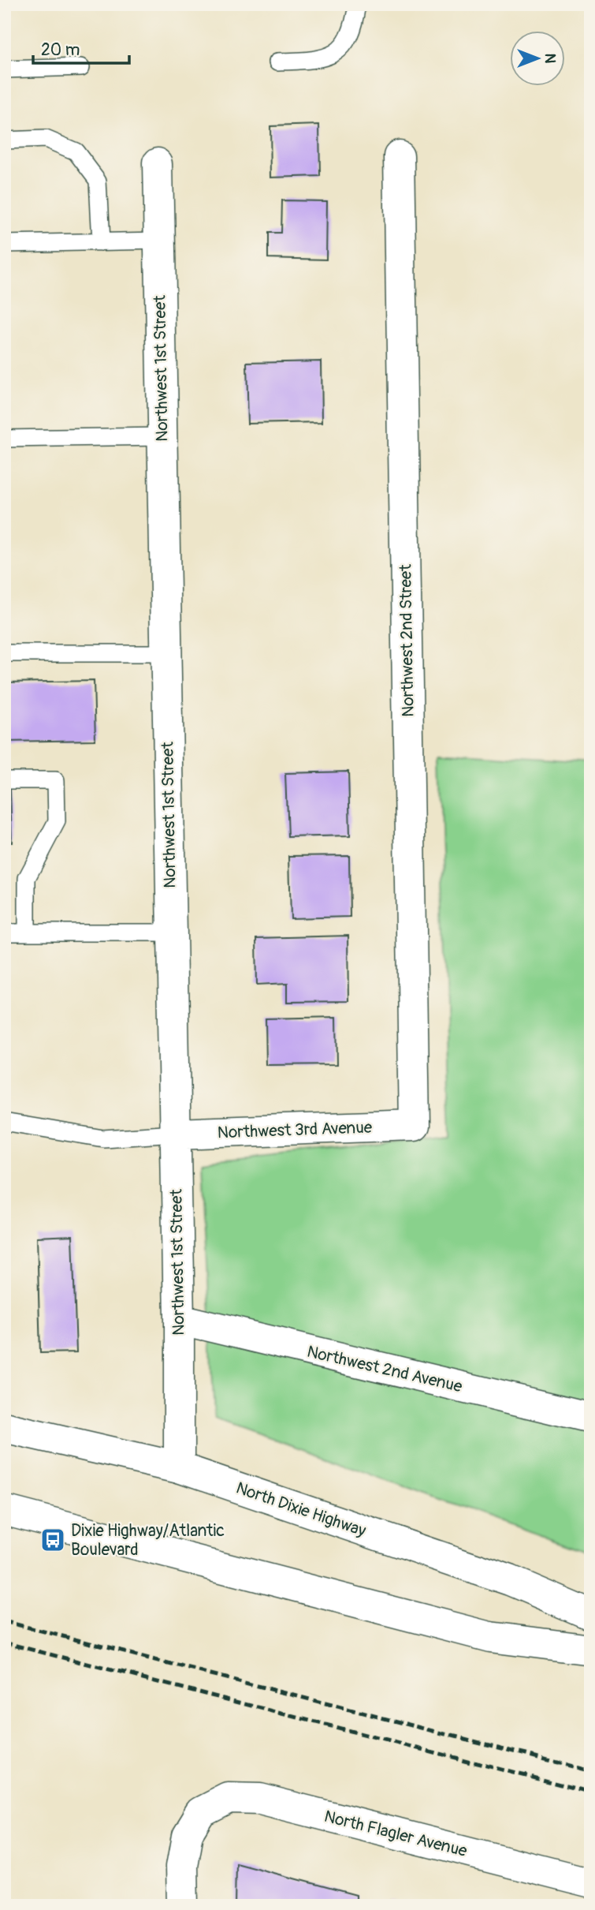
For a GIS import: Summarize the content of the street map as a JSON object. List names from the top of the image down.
{
  "streets": {
    "street": [
      "Northwest 1st Street",
      "Northwest 2nd Street",
      "Northwest 3rd Avenue",
      "Northwest 2nd Avenue",
      "North Dixie Highway",
      "North Flagler Avenue"
    ]
  },
  "crossings": [
    ["Northwest 1st Street", "Northwest 3rd Avenue"],
    ["Northwest 1st Street", "Northwest 2nd Avenue"],
    ["Northwest 1st Street", "North Dixie Highway"],
    ["Northwest 2nd Street", "Northwest 3rd Avenue"]
  ],
  "places": {
    "bus stop": ["Dixie Highway/Atlantic Boulevard"]
  },
  "scale_bar": "20 m",
  "north": "right"
}
